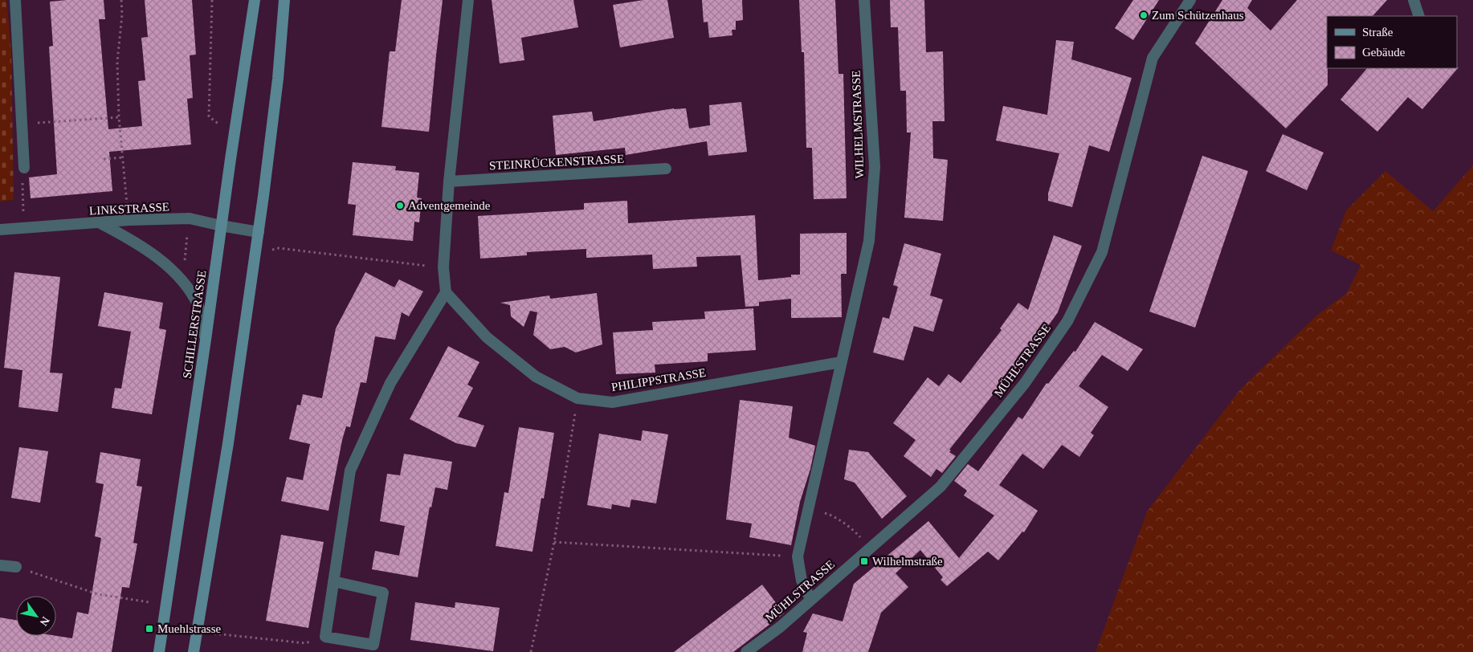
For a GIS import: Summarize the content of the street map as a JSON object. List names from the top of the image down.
{
  "streets": {
    "main road": ["SCHILLERSTRASSE"],
    "street": [
      "WILHELMSTRASSE",
      "STEINRÜCKENSTRASSE",
      "LINKSTRASSE",
      "MÜHLSTRASSE",
      "PHILIPPSTRASSE"
    ]
  },
  "crossings": [
    ["WILHELMSTRASSE", "MÜHLSTRASSE"],
    ["WILHELMSTRASSE", "PHILIPPSTRASSE"],
    ["LINKSTRASSE", "SCHILLERSTRASSE"]
  ],
  "places": {
    "other": ["Zum Schützenhaus", "Adventgemeinde"],
    "transit": ["Wilhelmstraße", "Muehlstrasse"]
  },
  "legend": ["Straße", "Gebäude"],
  "north": "bottom right"
}
